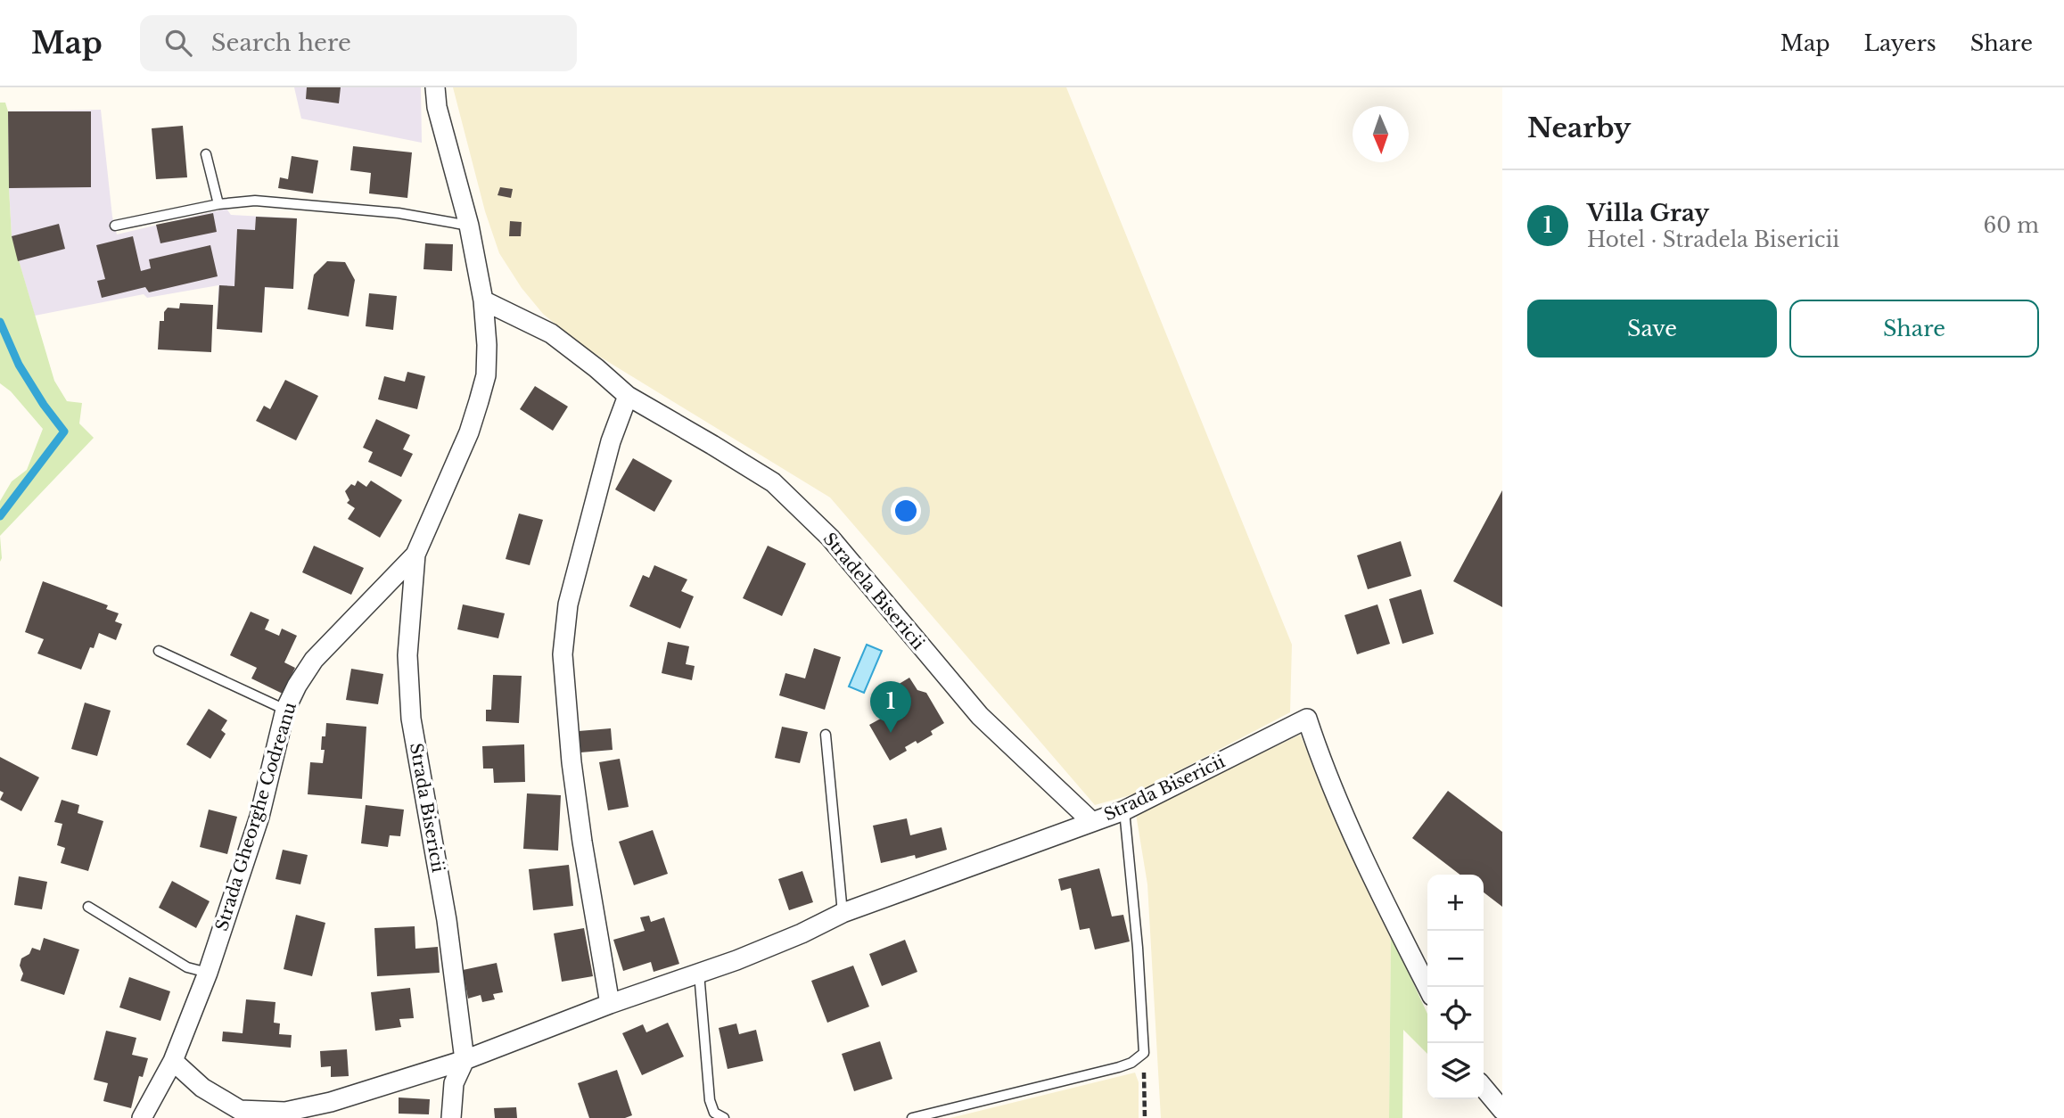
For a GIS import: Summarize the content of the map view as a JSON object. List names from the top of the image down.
{
  "streets": {
    "street": ["Stradela Bisericii", "Strada Bisericii", "Strada Gheorghe Codreanu"]
  },
  "crossings": [
    ["Stradela Bisericii", "Strada Bisericii"],
    ["Stradela Bisericii", "Strada Gheorghe Codreanu"],
    ["Strada Bisericii", "Strada Gheorghe Codreanu"]
  ],
  "north": "bottom",
  "page": {
    "header": "Map",
    "search": "Search here",
    "nav": ["Map", "Layers", "Share"],
    "heading": "Nearby",
    "list": [
      {
        "mark": "1",
        "name": "Villa Gray",
        "note": "Hotel · Stradela Bisericii",
        "value": "60 m"
      }
    ],
    "buttons": ["Save", "Share"],
    "pins": "1",
    "map_buttons": ["+", "−"]
  }
}
